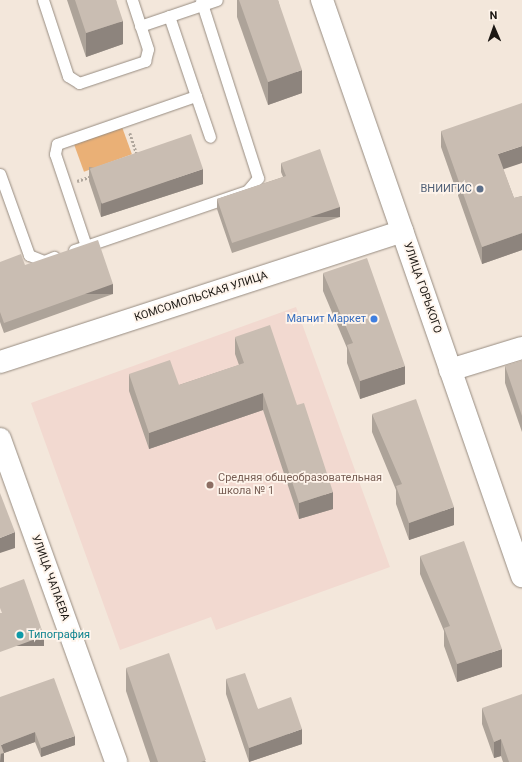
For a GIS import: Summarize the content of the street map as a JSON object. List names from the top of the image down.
{
  "streets": {
    "street": ["УЛИЦА ГОРЬКОГО", "КОМСОМОЛЬСКАЯ УЛИЦА", "УЛИЦА ЧАПАЕВА"]
  },
  "crossings": [
    ["УЛИЦА ГОРЬКОГО", "КОМСОМОЛЬСКАЯ УЛИЦА"]
  ],
  "places": [
    "ВНИИГИС",
    "Магнит Маркет",
    "Средняя общеобразовательная школа № 1",
    "Типография"
  ],
  "north": "top"
}
